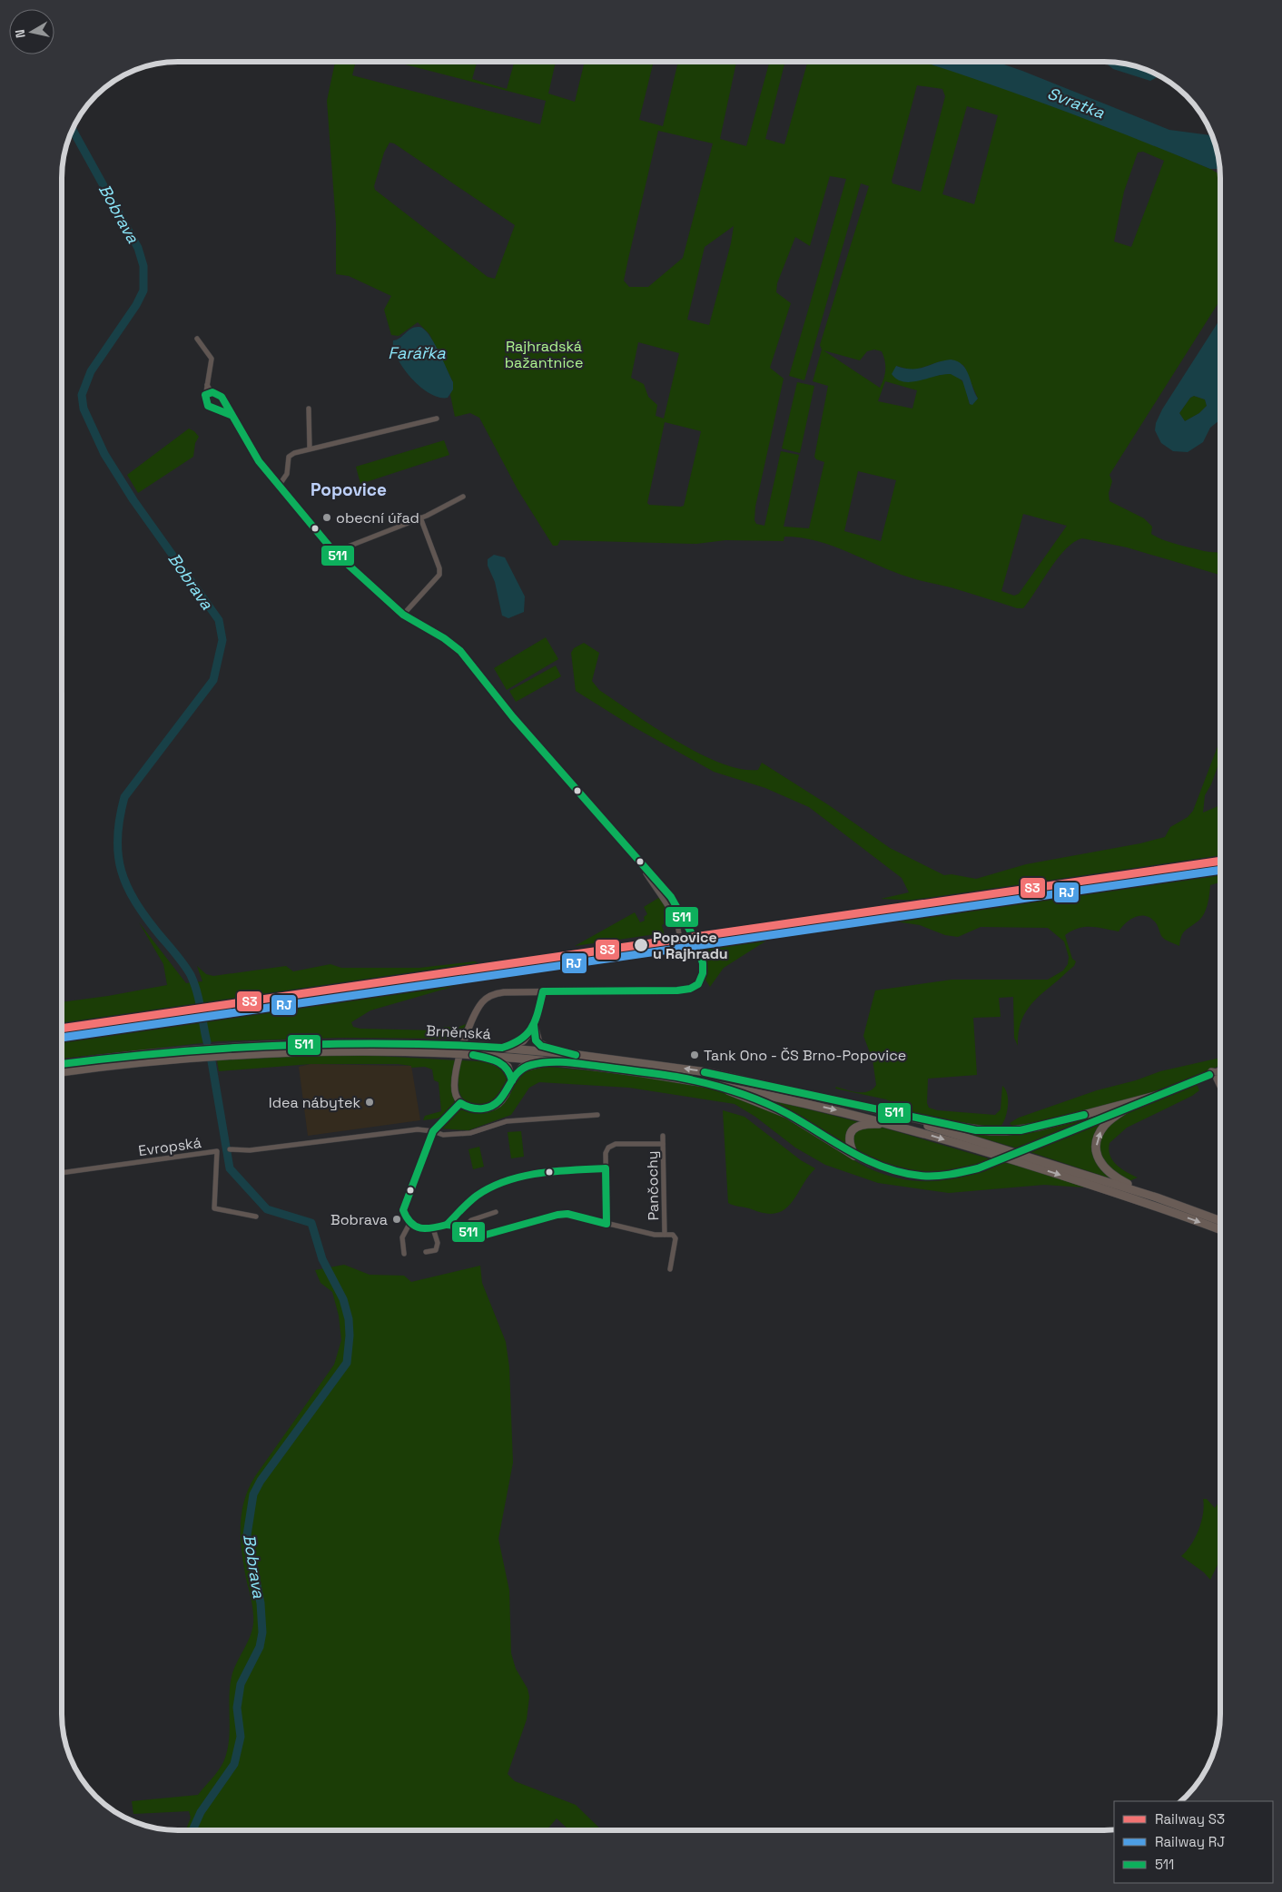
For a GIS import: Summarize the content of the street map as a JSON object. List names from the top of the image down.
{
  "streets": {
    "highway": ["Brněnská"],
    "street": ["Evropská", "Pančochy"]
  },
  "districts": ["Popovice"],
  "water": ["Svratka", "Bobrava", "Farářka"],
  "parks": ["Rajhradská bažantnice"],
  "places": [
    "obecní úřad",
    "Popovice u Rajhradu",
    "Tank Ono - ČS Brno-Popovice",
    "Idea nábytek",
    "Bobrava"
  ],
  "lines": ["transit line 511", "rail line S3", "rail line RJ"],
  "legend": ["Railway S3", "Railway RJ", "511"],
  "north": "left"
}
